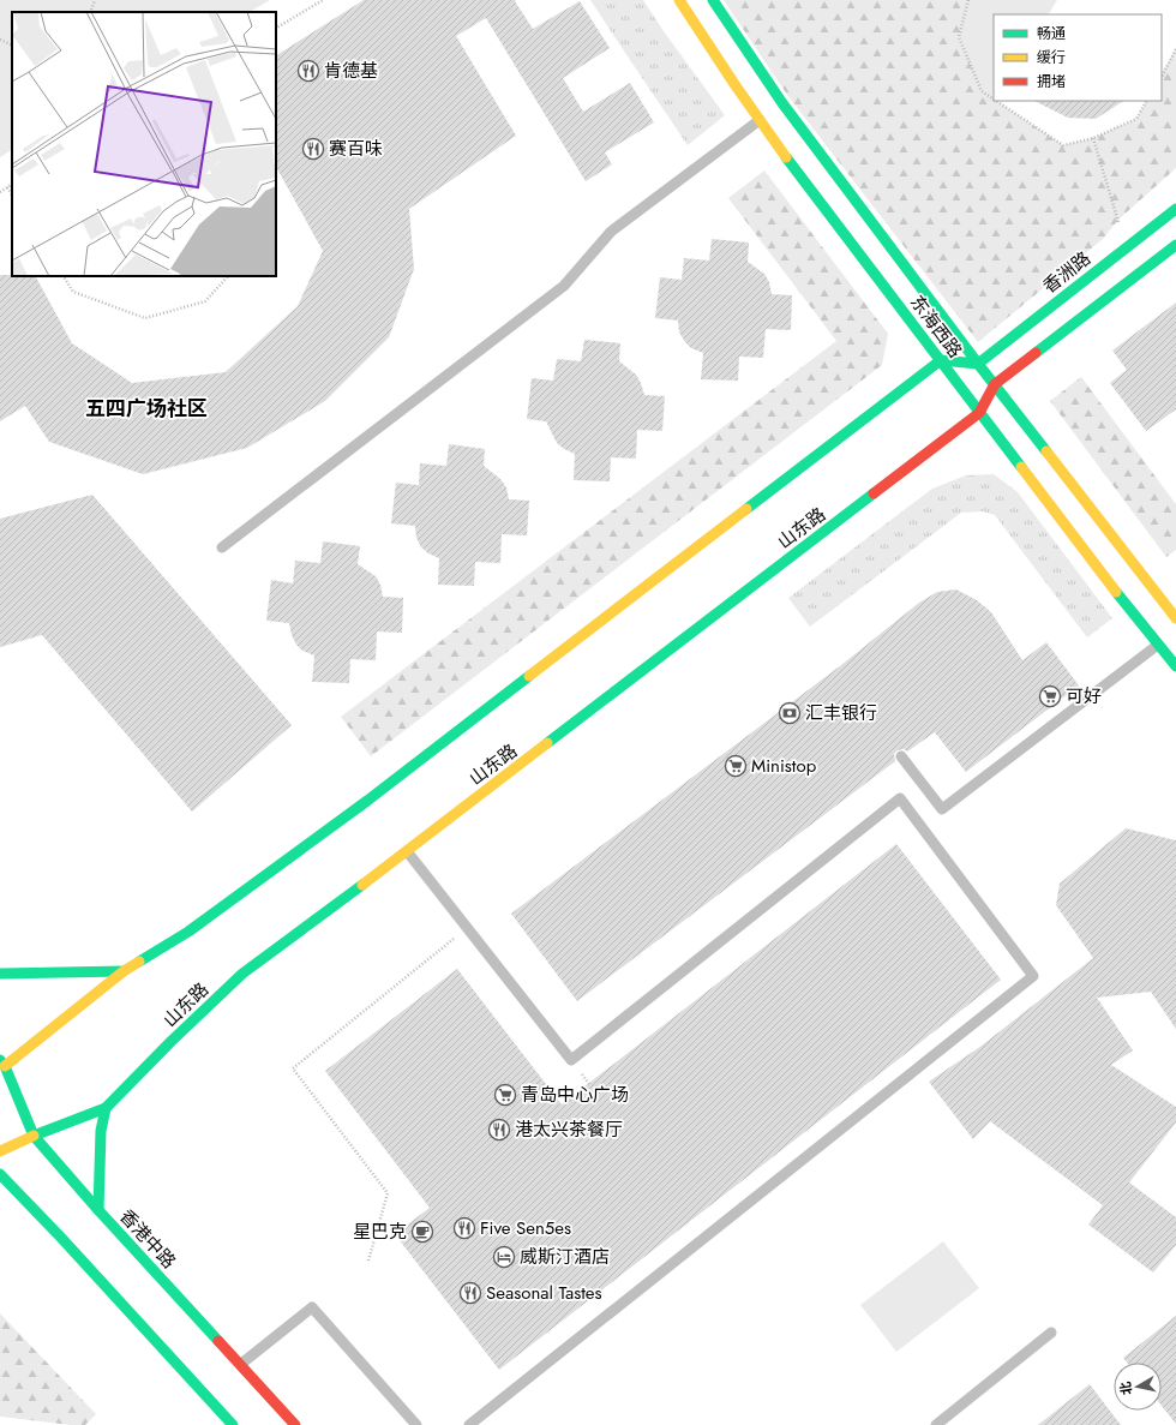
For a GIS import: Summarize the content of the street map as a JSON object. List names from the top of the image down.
{
  "streets": {
    "main road": [
      "香洲路",
      "东海西路",
      "山东路",
      "香港中路"
    ]
  },
  "crossings": [
    ["香洲路", "东海西路"],
    ["东海西路", "山东路"],
    ["山东路", "香港中路"]
  ],
  "districts": ["五四广场社区"],
  "places": {
    "restaurant": [
      "肯德基",
      "赛百味",
      "港太兴茶餐厅",
      "Five Sen5es",
      "Seasonal Tastes"
    ],
    "supermarket": ["可好", "Ministop", "青岛中心广场"],
    "bank": ["汇丰银行"],
    "cafe": ["星巴克"],
    "hotel": ["威斯汀酒店"]
  },
  "legend": ["畅通", "缓行", "拥堵"],
  "north": "left"
}
